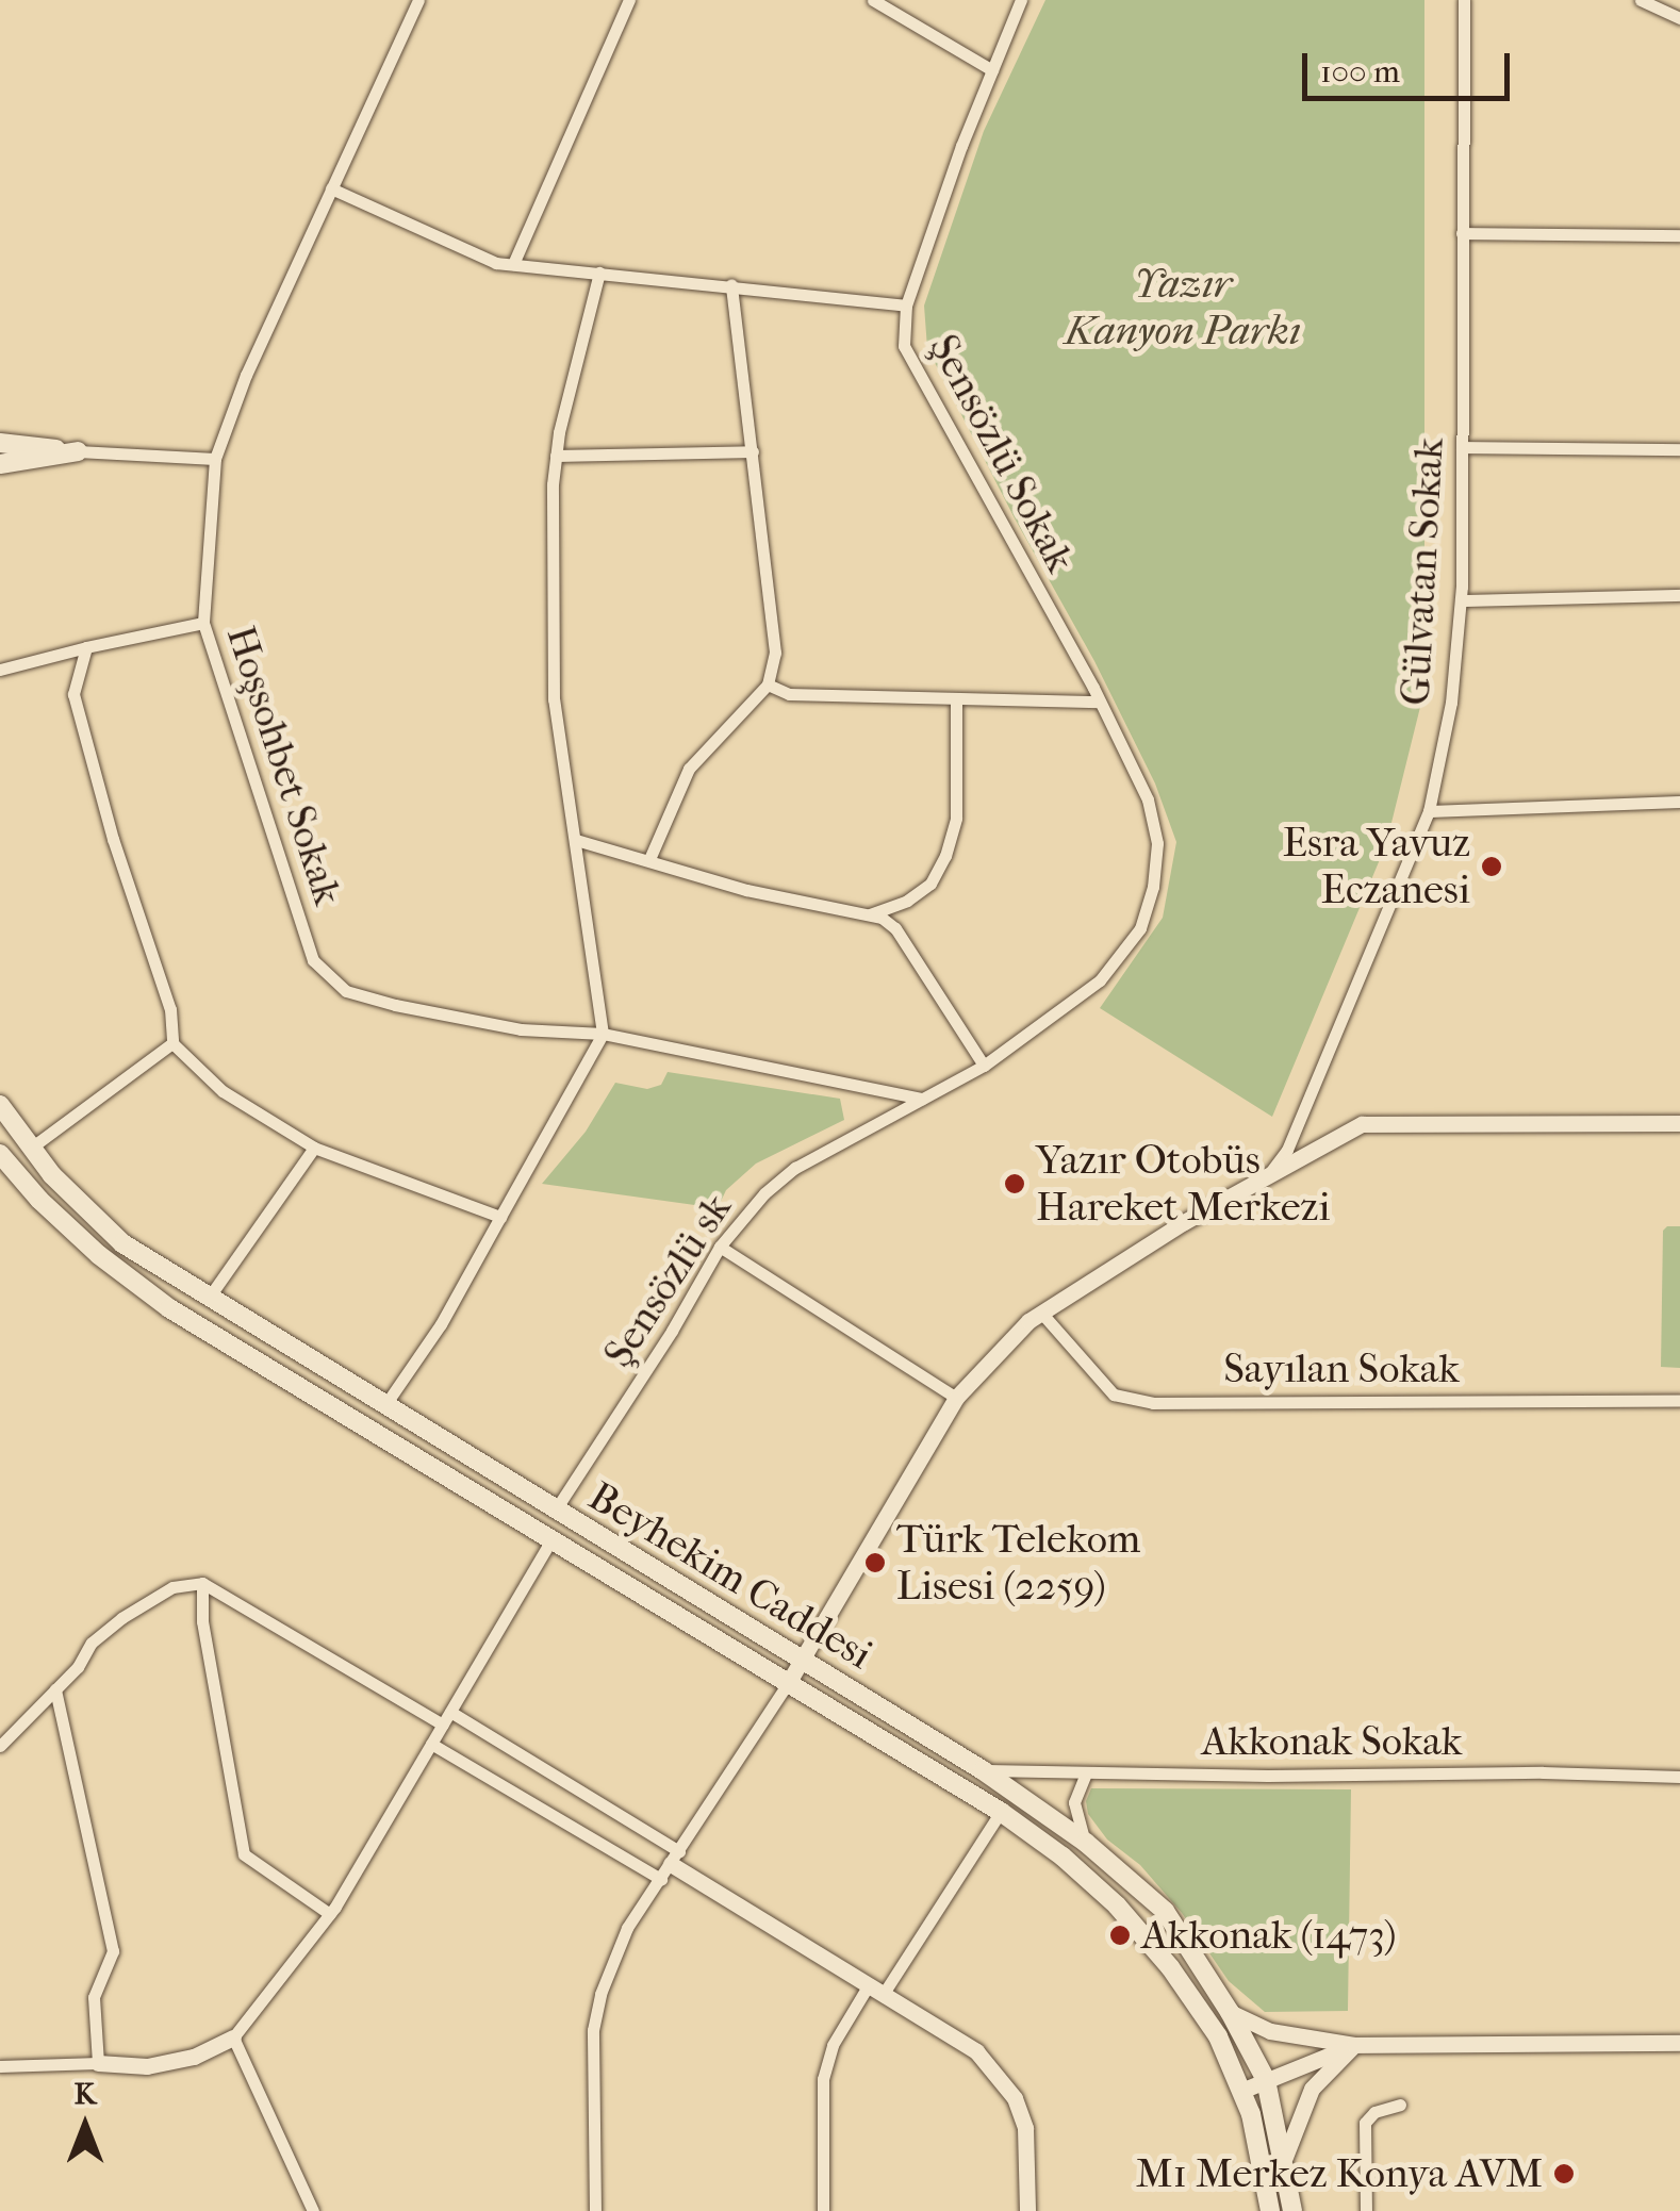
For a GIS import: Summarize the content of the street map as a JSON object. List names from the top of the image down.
{
  "streets": {
    "main road": ["Beyhekim Caddesi"],
    "street": [
      "Şensözlü Sokak",
      "Gülvatan Sokak",
      "Hoşsohbet Sokak",
      "Şensözlü sk",
      "Sayılan Sokak",
      "Akkonak Sokak"
    ]
  },
  "crossings": [
    ["Şensözlü Sokak", "Şensözlü sk"],
    ["Hoşsohbet Sokak", "Şensözlü sk"],
    ["Şensözlü sk", "Beyhekim Caddesi"],
    ["Beyhekim Caddesi", "Akkonak Sokak"]
  ],
  "parks": ["Yazır Kanyon Parkı"],
  "places": [
    "Esra Yavuz Eczanesi",
    "Yazır Otobüs Hareket Merkezi",
    "Türk Telekom Lisesi (2259)",
    "Akkonak (1473)",
    "M1 Merkez Konya AVM"
  ],
  "scale_bar": "100 m",
  "north": "top"
}
